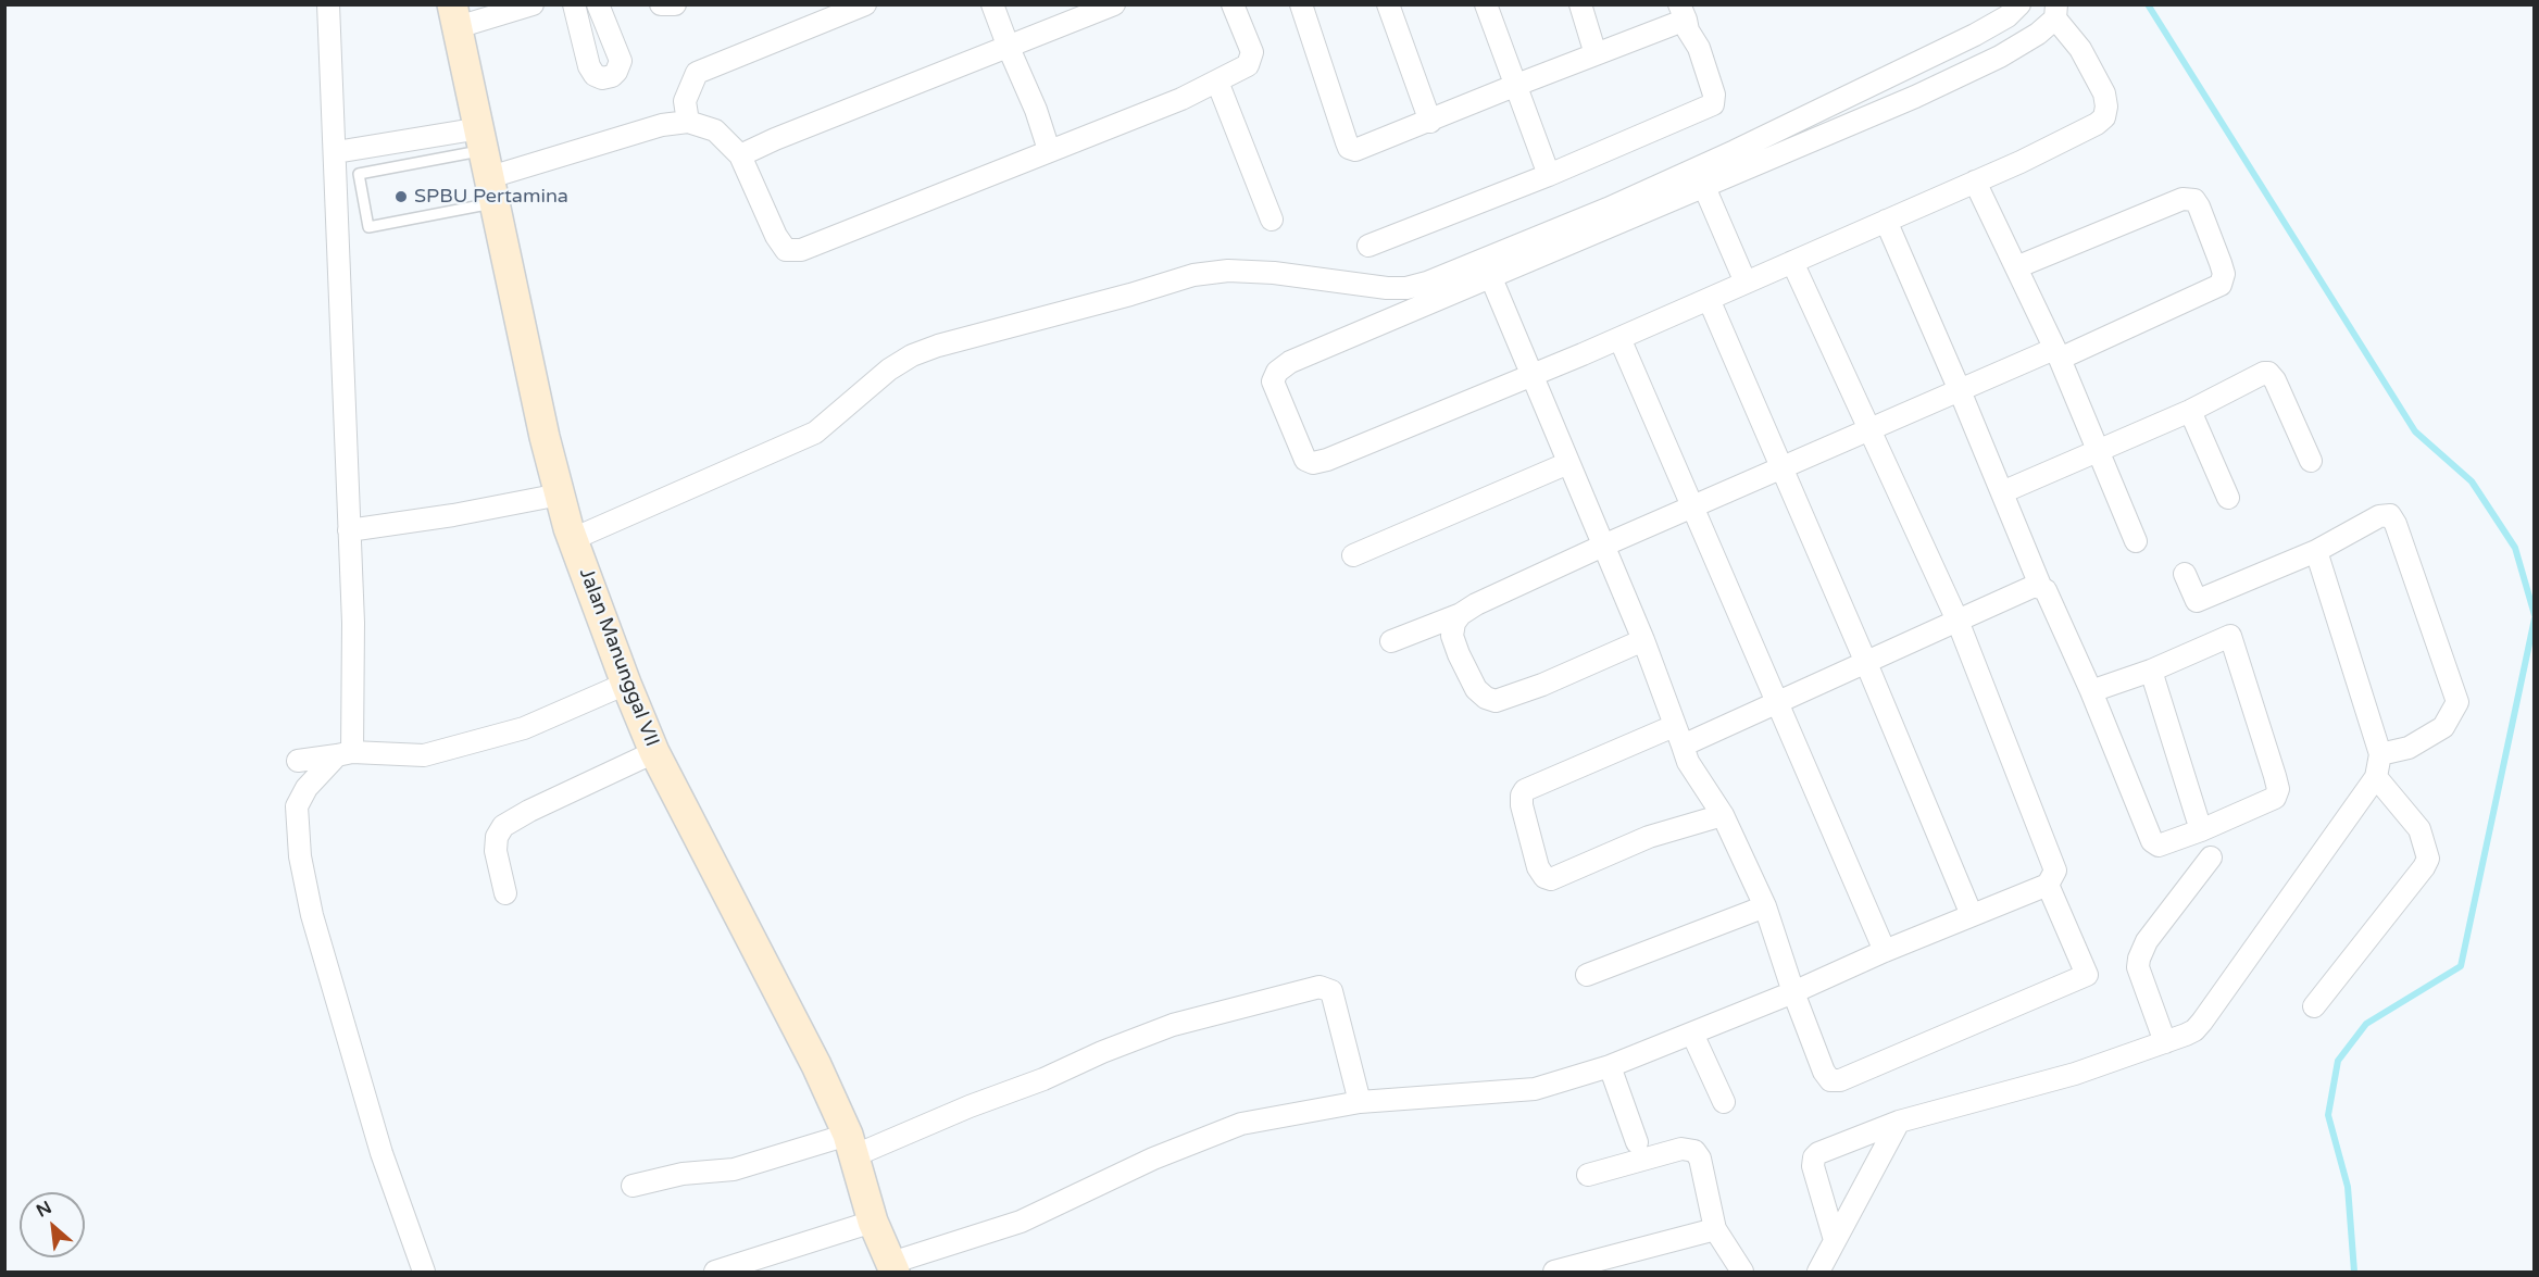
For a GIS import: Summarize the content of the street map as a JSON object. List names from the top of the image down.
{
  "streets": {
    "street": ["Jalan Manunggal VII"]
  },
  "places": ["SPBU Pertamina"],
  "north": "top left"
}
